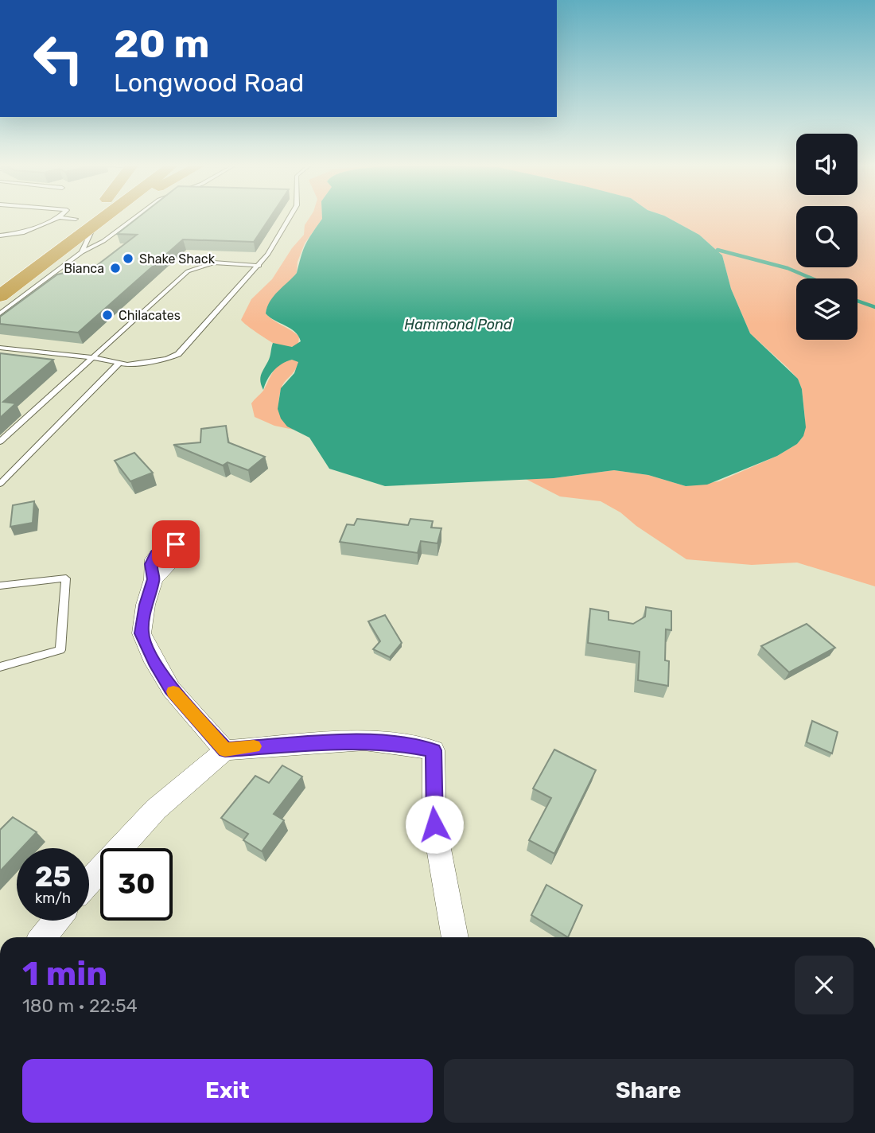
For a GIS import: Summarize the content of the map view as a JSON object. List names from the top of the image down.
{
  "water": ["Hammond Pond"],
  "places": ["Shake Shack", "Bianca", "Chilacates"],
  "page": {
    "turn": ["20 m", "Longwood Road"],
    "speed": "25 km/h",
    "limit": "30",
    "heading": ["1 min", "180 m · 22:54"],
    "buttons": ["Exit", "Share"]
  }
}
